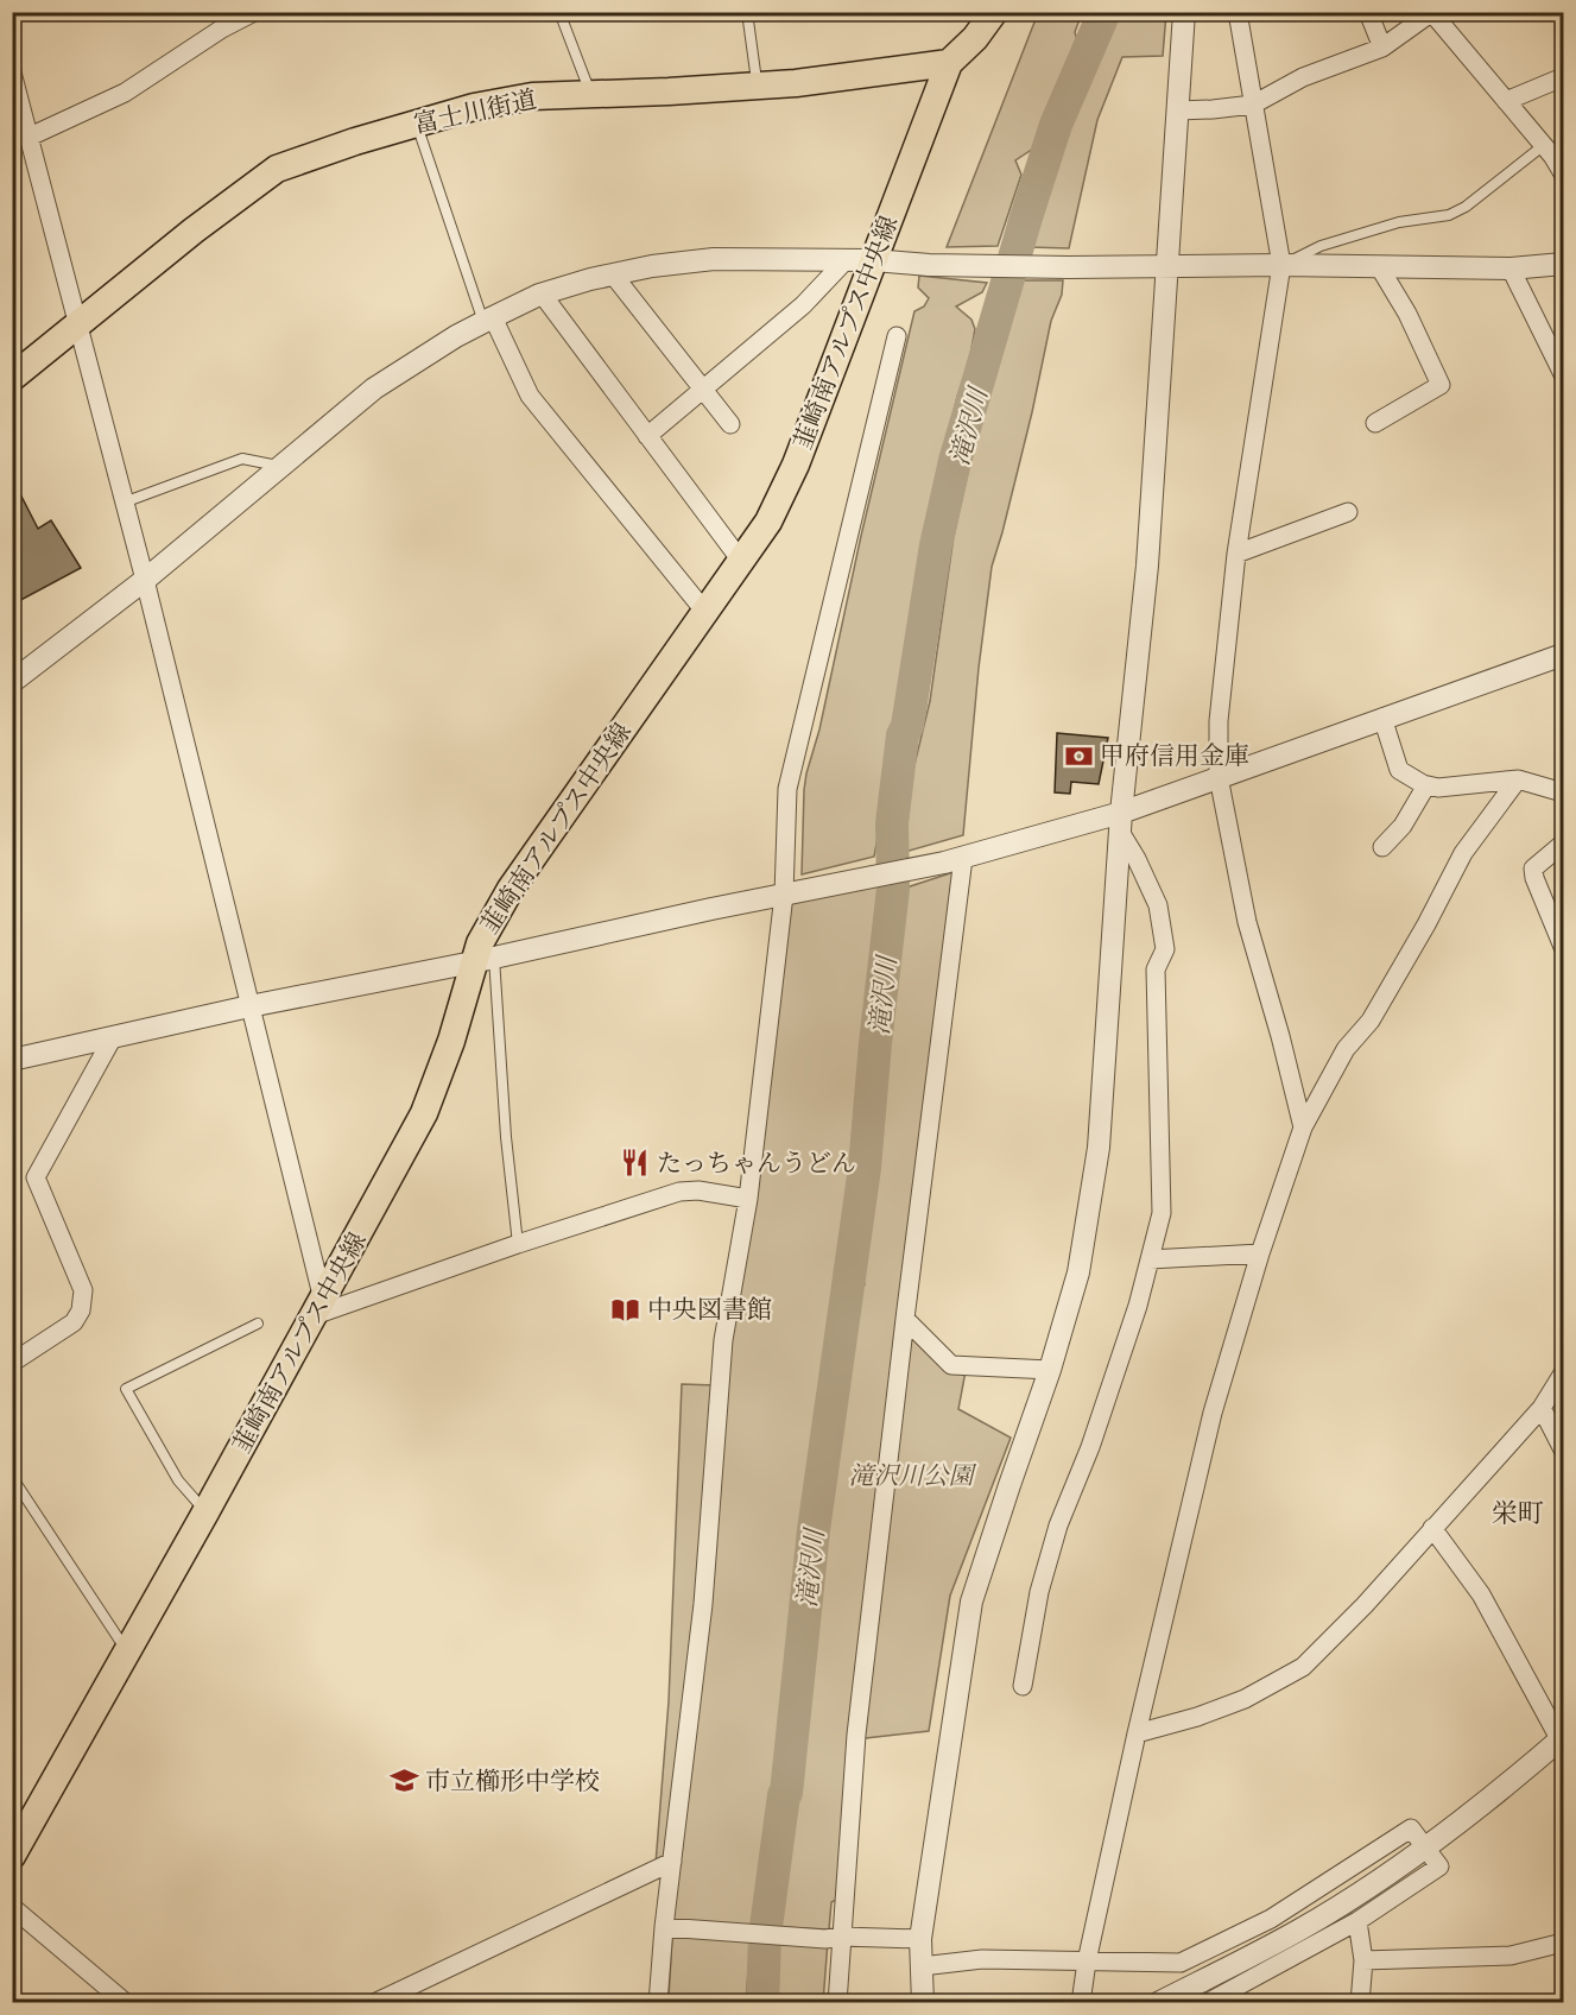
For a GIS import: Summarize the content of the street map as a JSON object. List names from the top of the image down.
{
  "streets": {
    "main road": ["富士川街道", "韮崎南アルプス中央線"]
  },
  "crossings": [
    ["富士川街道", "韮崎南アルプス中央線"]
  ],
  "districts": ["栄町"],
  "water": ["滝沢川"],
  "parks": ["滝沢川公園"],
  "places": {
    "bank": ["甲府信用金庫"],
    "restaurant": ["たっちゃんうどん"],
    "library": ["中央図書館"],
    "school or university": ["市立櫛形中学校"]
  }
}
